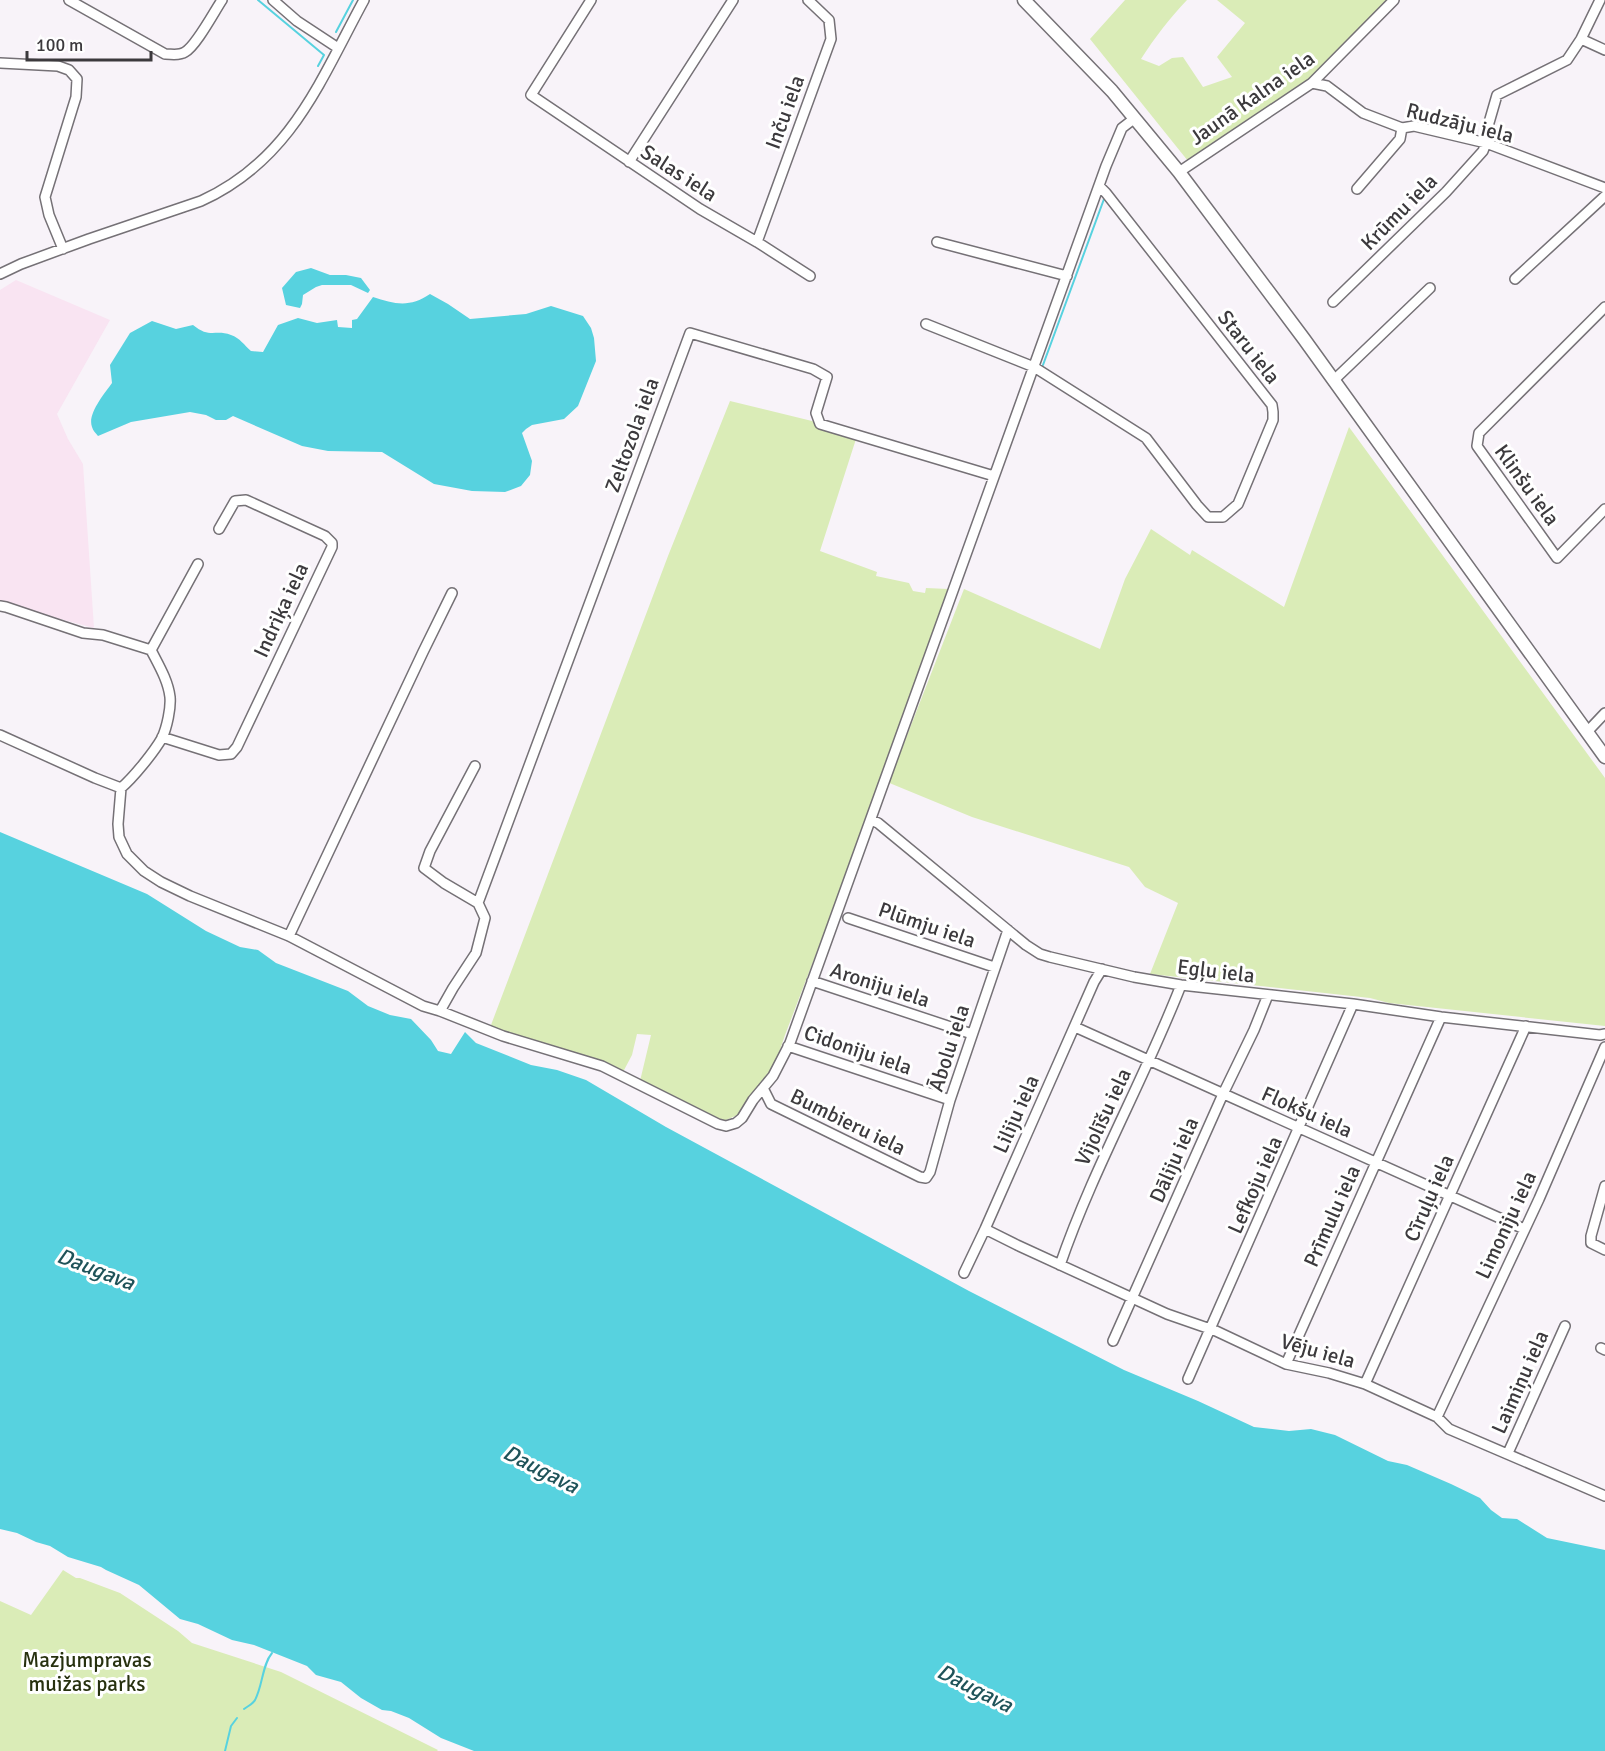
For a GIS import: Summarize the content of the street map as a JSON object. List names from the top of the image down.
{
  "streets": {
    "street": [
      "Jaunā Kalna iela",
      "Inču iela",
      "Rudzāju iela",
      "Salas iela",
      "Krūmu iela",
      "Staru iela",
      "Zeltozola iela",
      "Klinšu iela",
      "Indriķa iela",
      "Plūmju iela",
      "Egļu iela",
      "Aroniju iela",
      "Ābolu iela",
      "Cidoniju iela",
      "Flokšu iela",
      "Liliju iela",
      "Vijolīšu iela",
      "Bumbieru iela",
      "Dāliju iela",
      "Lefkoju iela",
      "Cīruļu iela",
      "Prīmulu iela",
      "Limoniju iela",
      "Vēju iela",
      "Laimiņu iela"
    ]
  },
  "crossings": [
    ["Jaunā Kalna iela", "Rudzāju iela"],
    ["Inču iela", "Salas iela"],
    ["Rudzāju iela", "Krūmu iela"],
    ["Plūmju iela", "Ābolu iela"],
    ["Egļu iela", "Ābolu iela"],
    ["Egļu iela", "Liliju iela"],
    ["Egļu iela", "Vijolīšu iela"],
    ["Egļu iela", "Dāliju iela"],
    ["Egļu iela", "Lefkoju iela"],
    ["Egļu iela", "Cīruļu iela"],
    ["Egļu iela", "Prīmulu iela"],
    ["Aroniju iela", "Ābolu iela"],
    ["Ābolu iela", "Cidoniju iela"],
    ["Ābolu iela", "Bumbieru iela"],
    ["Flokšu iela", "Liliju iela"],
    ["Flokšu iela", "Vijolīšu iela"],
    ["Flokšu iela", "Dāliju iela"],
    ["Flokšu iela", "Lefkoju iela"],
    ["Flokšu iela", "Cīruļu iela"],
    ["Flokšu iela", "Prīmulu iela"],
    ["Flokšu iela", "Limoniju iela"],
    ["Liliju iela", "Vēju iela"],
    ["Vijolīšu iela", "Vēju iela"],
    ["Dāliju iela", "Vēju iela"],
    ["Lefkoju iela", "Vēju iela"],
    ["Cīruļu iela", "Vēju iela"],
    ["Prīmulu iela", "Vēju iela"],
    ["Limoniju iela", "Vēju iela"],
    ["Vēju iela", "Laimiņu iela"]
  ],
  "water": ["Daugava"],
  "parks": ["Mazjumpravas muižas parks"],
  "scale_bar": "100 m"
}
